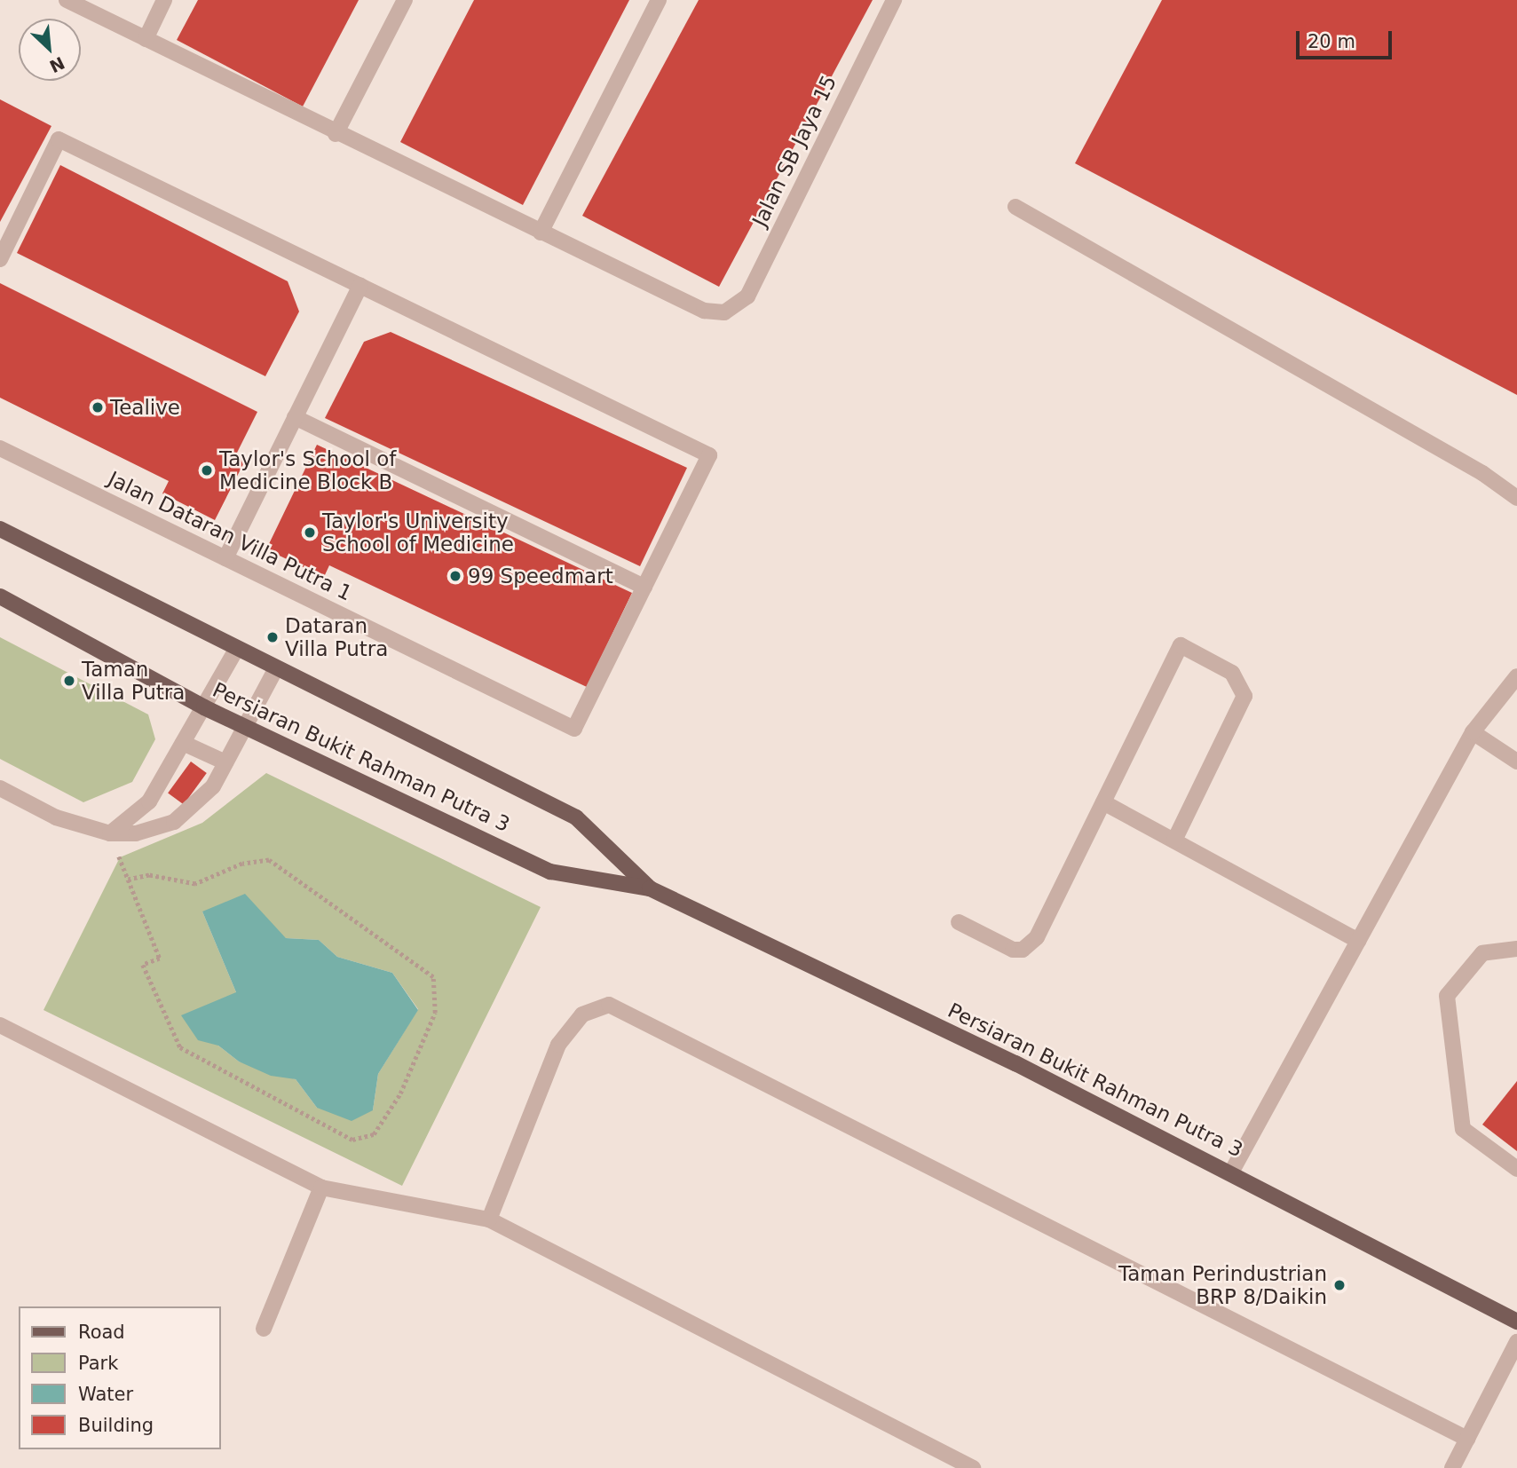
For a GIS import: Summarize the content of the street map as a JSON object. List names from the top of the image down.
{
  "streets": {
    "main road": ["Persiaran Bukit Rahman Putra 3"],
    "street": ["Jalan SB Jaya 15", "Jalan Dataran Villa Putra 1"]
  },
  "places": [
    "Tealive",
    "Taylor's School of Medicine Block B",
    "Taylor's University School of Medicine",
    "99 Speedmart",
    "Dataran Villa Putra",
    "Taman Villa Putra",
    "Taman Perindustrian BRP 8/Daikin"
  ],
  "legend": [
    "Road",
    "Park",
    "Water",
    "Building"
  ],
  "scale_bar": "20 m",
  "north": "bottom right"
}
